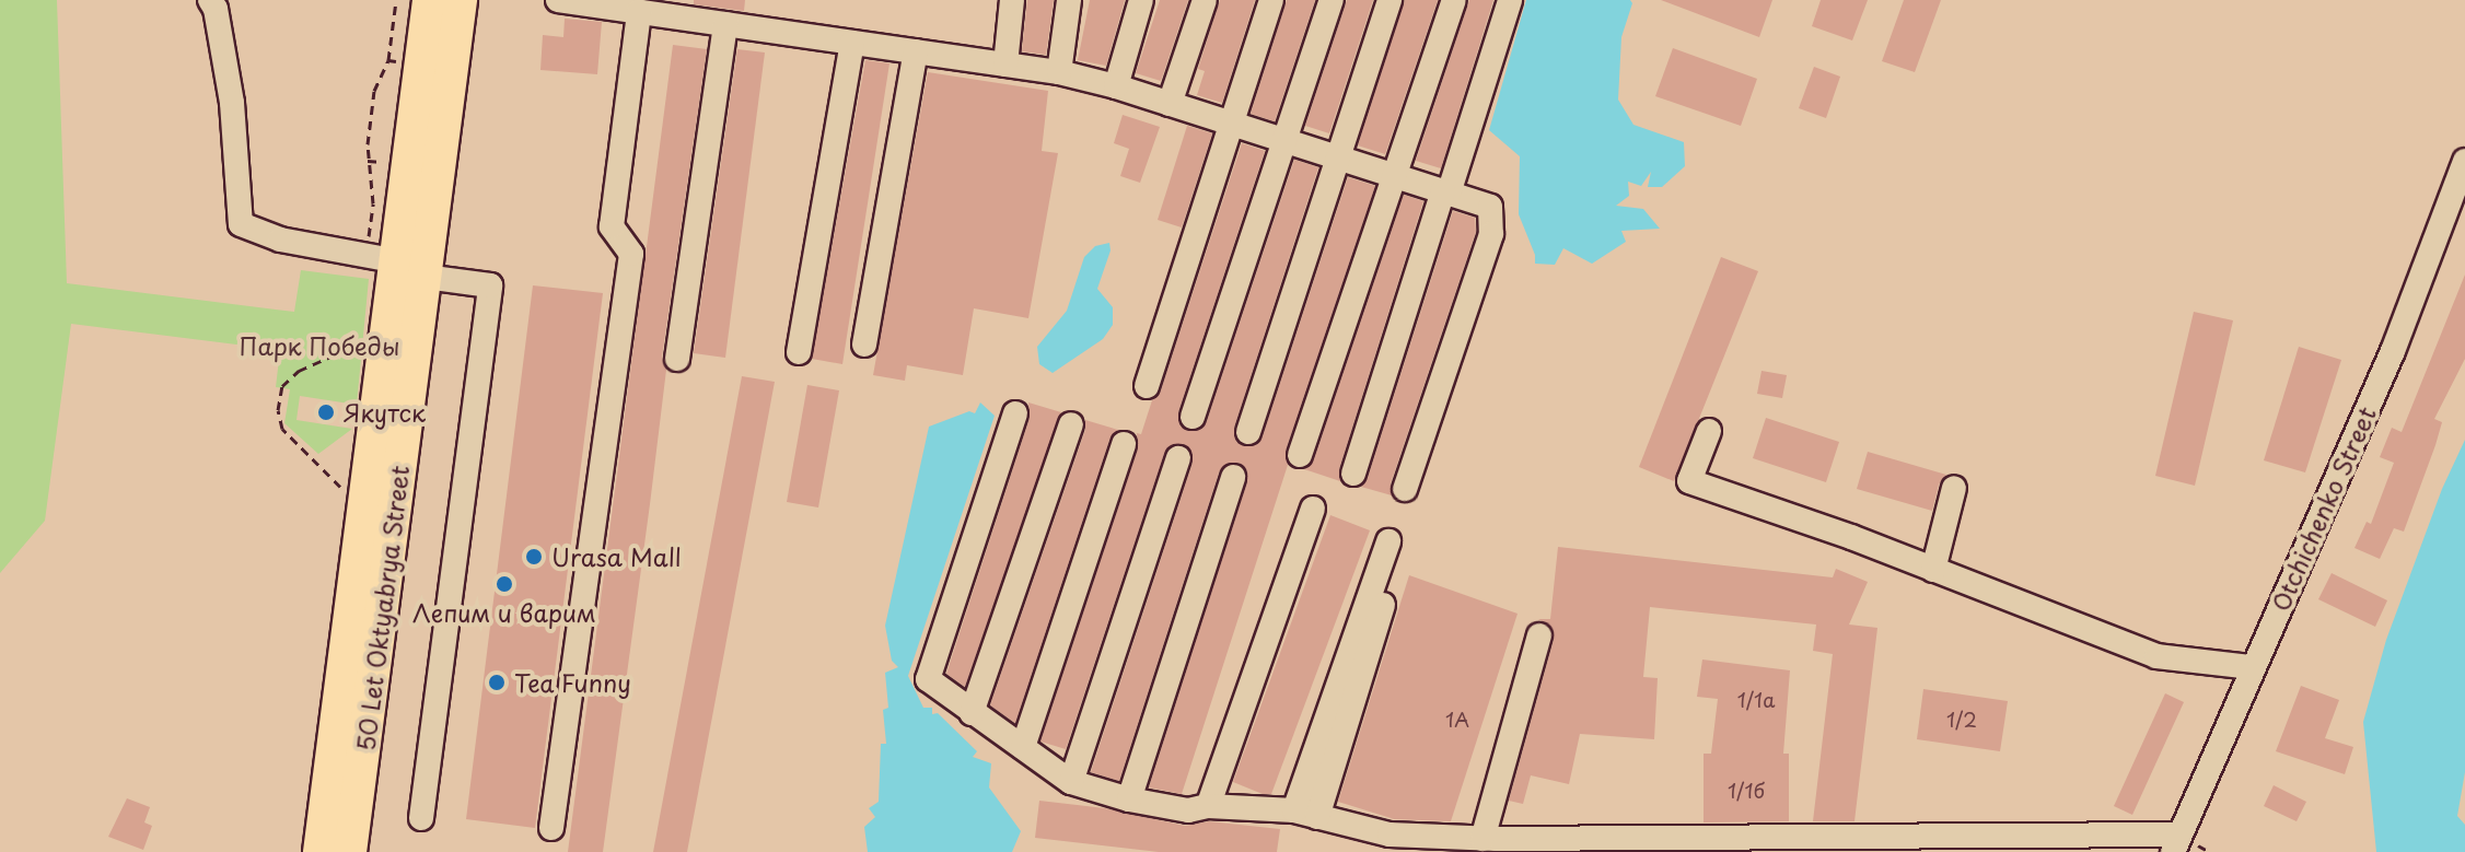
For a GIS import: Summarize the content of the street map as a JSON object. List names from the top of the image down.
{
  "streets": {
    "main road": ["50 Let Oktyabrya Street"],
    "street": ["Otchichenko Street"]
  },
  "parks": ["Парк Победы"],
  "places": [
    "Якутск",
    "Urasa Mall",
    "Лепим и варим",
    "Tea Funny"
  ],
  "house_numbers": [
    "1/1а",
    "1А",
    "1/2",
    "1/1б"
  ]
}
